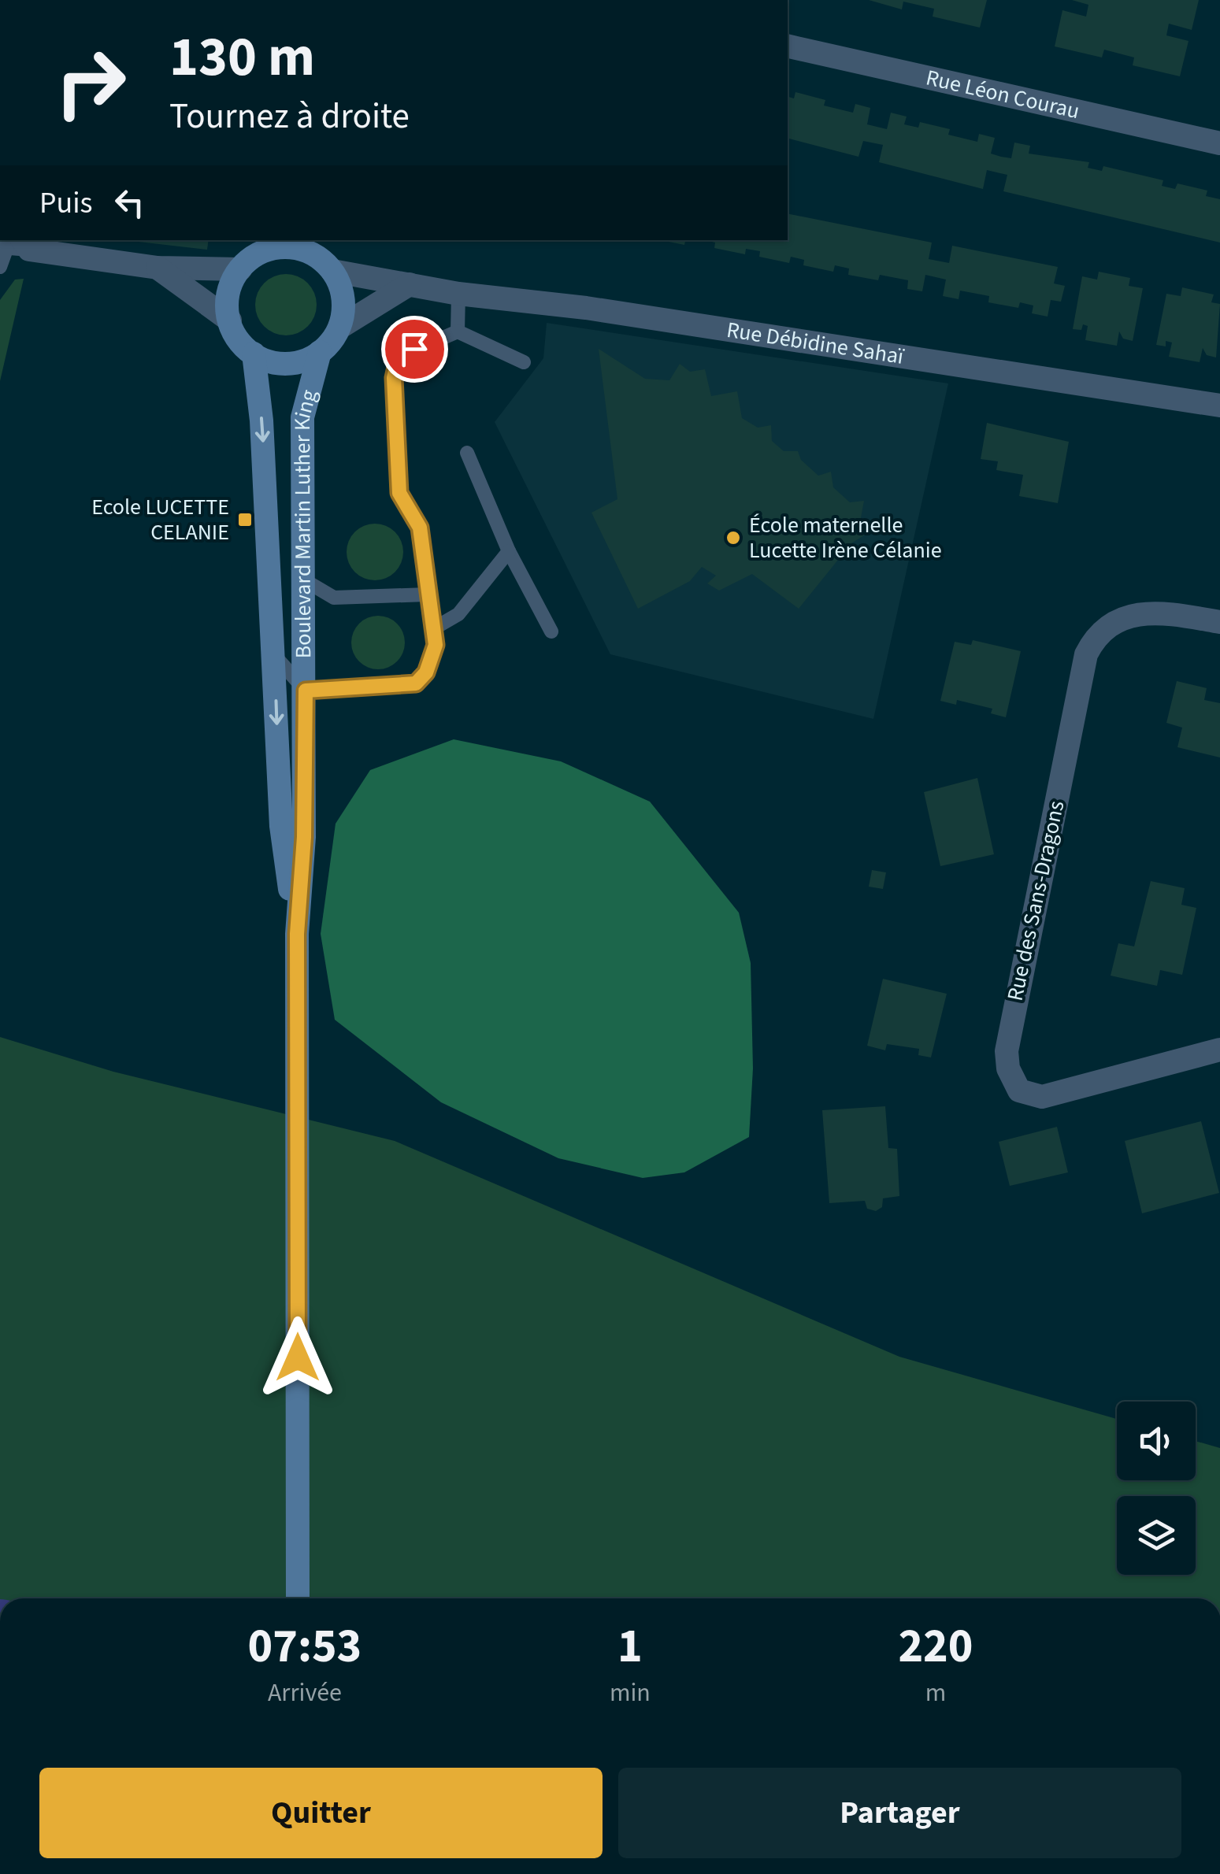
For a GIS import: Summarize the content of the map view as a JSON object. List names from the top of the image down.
{
  "streets": {
    "main road": ["Boulevard Martin Luther King"],
    "street": ["Rue Léon Courau", "Rue Débidine Sahaï", "Rue des Sans-Dragons"]
  },
  "crossings": [
    ["Rue Débidine Sahaï", "Boulevard Martin Luther King"]
  ],
  "places": {
    "transit": ["Ecole LUCETTE CELANIE"],
    "other": ["École maternelle Lucette Irène Célanie"]
  },
  "page": {
    "turn": ["130 m", "Tournez à droite"],
    "then": "Puis",
    "eta": [
      "07:53",
      "Arrivée",
      "1",
      "min",
      "220",
      "m"
    ],
    "buttons": ["Quitter", "Partager"]
  }
}
